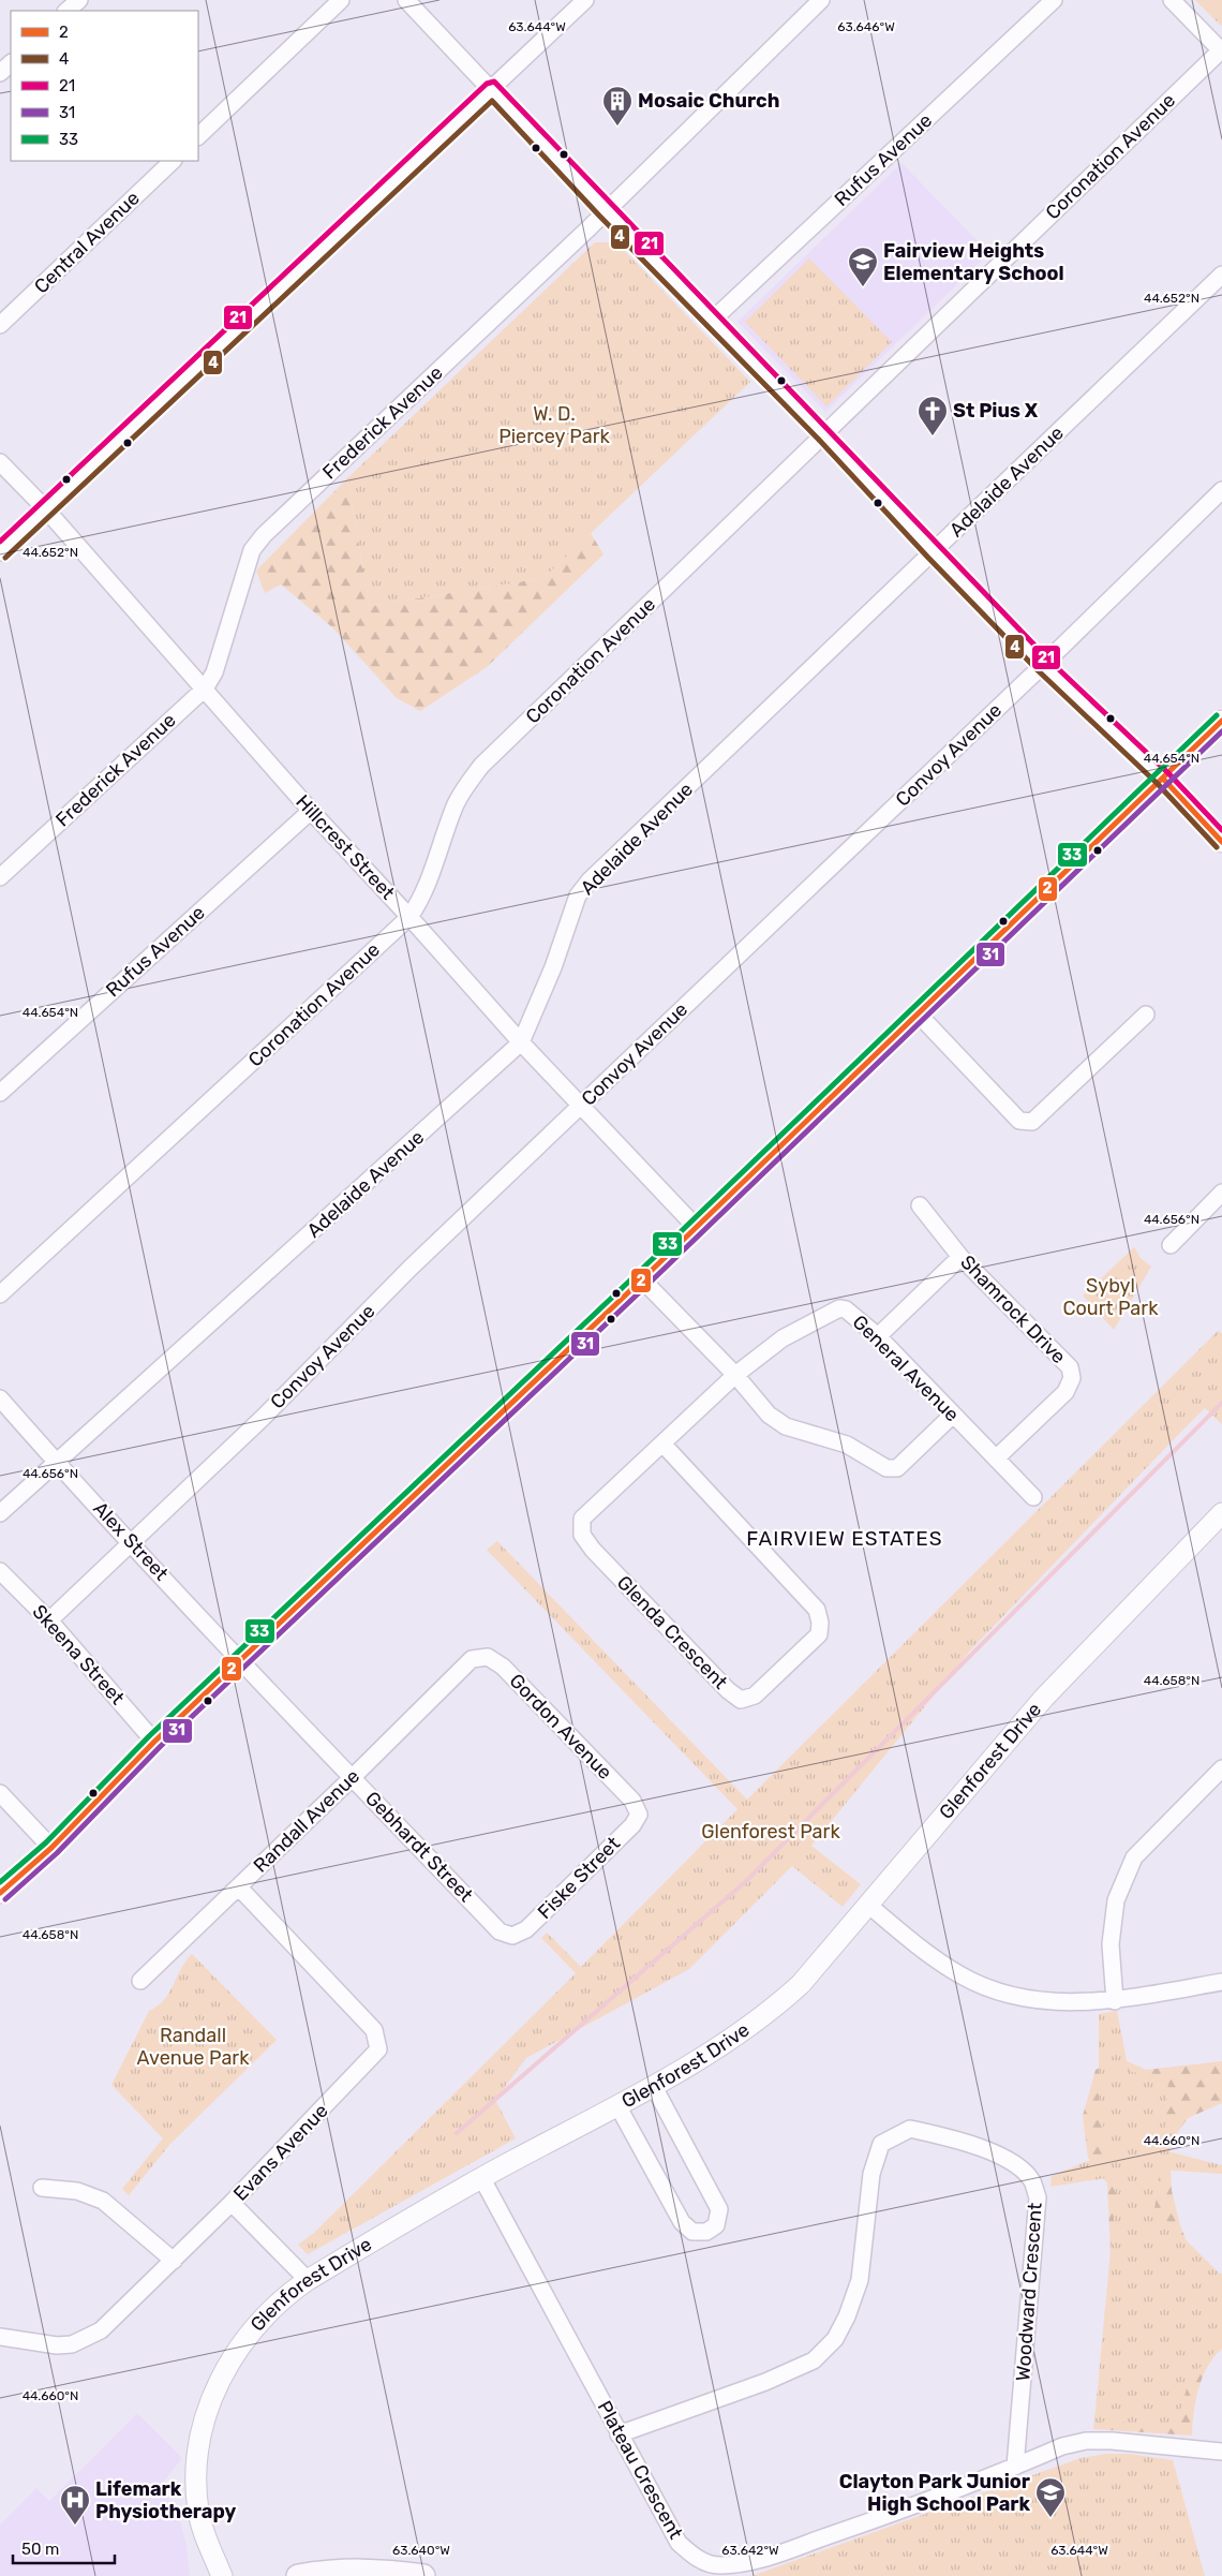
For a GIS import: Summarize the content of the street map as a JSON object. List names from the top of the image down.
{
  "streets": {
    "street": [
      "Coronation Avenue",
      "Rufus Avenue",
      "Central Avenue",
      "Frederick Avenue",
      "Adelaide Avenue",
      "Convoy Avenue",
      "Hillcrest Street",
      "Shamrock Drive",
      "General Avenue",
      "Alex Street",
      "Glenda Crescent",
      "Skeena Street",
      "Gordon Avenue",
      "Glenforest Drive",
      "Randall Avenue",
      "Gebhardt Street",
      "Fiske Street",
      "Evans Avenue",
      "Woodward Crescent",
      "Plateau Crescent"
    ]
  },
  "crossings": [
    ["Coronation Avenue", "Hillcrest Street"],
    ["Rufus Avenue", "Hillcrest Street"],
    ["Frederick Avenue", "Hillcrest Street"],
    ["Adelaide Avenue", "Hillcrest Street"],
    ["Adelaide Avenue", "Alex Street"],
    ["Convoy Avenue", "Hillcrest Street"],
    ["Convoy Avenue", "Alex Street"],
    ["Convoy Avenue", "Skeena Street"],
    ["Shamrock Drive", "General Avenue"],
    ["General Avenue", "Glenda Crescent"],
    ["Alex Street", "Gebhardt Street"],
    ["Gordon Avenue", "Randall Avenue"],
    ["Gordon Avenue", "Fiske Street"],
    ["Glenforest Drive", "Plateau Crescent"],
    ["Randall Avenue", "Gebhardt Street"],
    ["Randall Avenue", "Evans Avenue"],
    ["Gebhardt Street", "Fiske Street"],
    ["Woodward Crescent", "Plateau Crescent"]
  ],
  "districts": ["FAIRVIEW ESTATES"],
  "parks": [
    "W. D. Piercey Park",
    "Sybyl Court Park",
    "Glenforest Park",
    "Randall Avenue Park"
  ],
  "places": {
    "building": ["Mosaic Church"],
    "school or university": ["Fairview Heights Elementary School", "Clayton Park Junior High School Park"],
    "church": ["St Pius X"],
    "hospital": ["Lifemark Physiotherapy"]
  },
  "lines": [
    "transit line 21",
    "transit line 4",
    "transit line 33",
    "transit line 2",
    "transit line 31"
  ],
  "legend": [
    "2",
    "4",
    "21",
    "31",
    "33"
  ],
  "scale_bar": "50 m",
  "coordinates": [
    "63.644°W",
    "63.646°W",
    "44.652°N",
    "44.654°N",
    "44.656°N",
    "44.658°N",
    "44.660°N",
    "63.640°W",
    "63.642°W"
  ]
}
